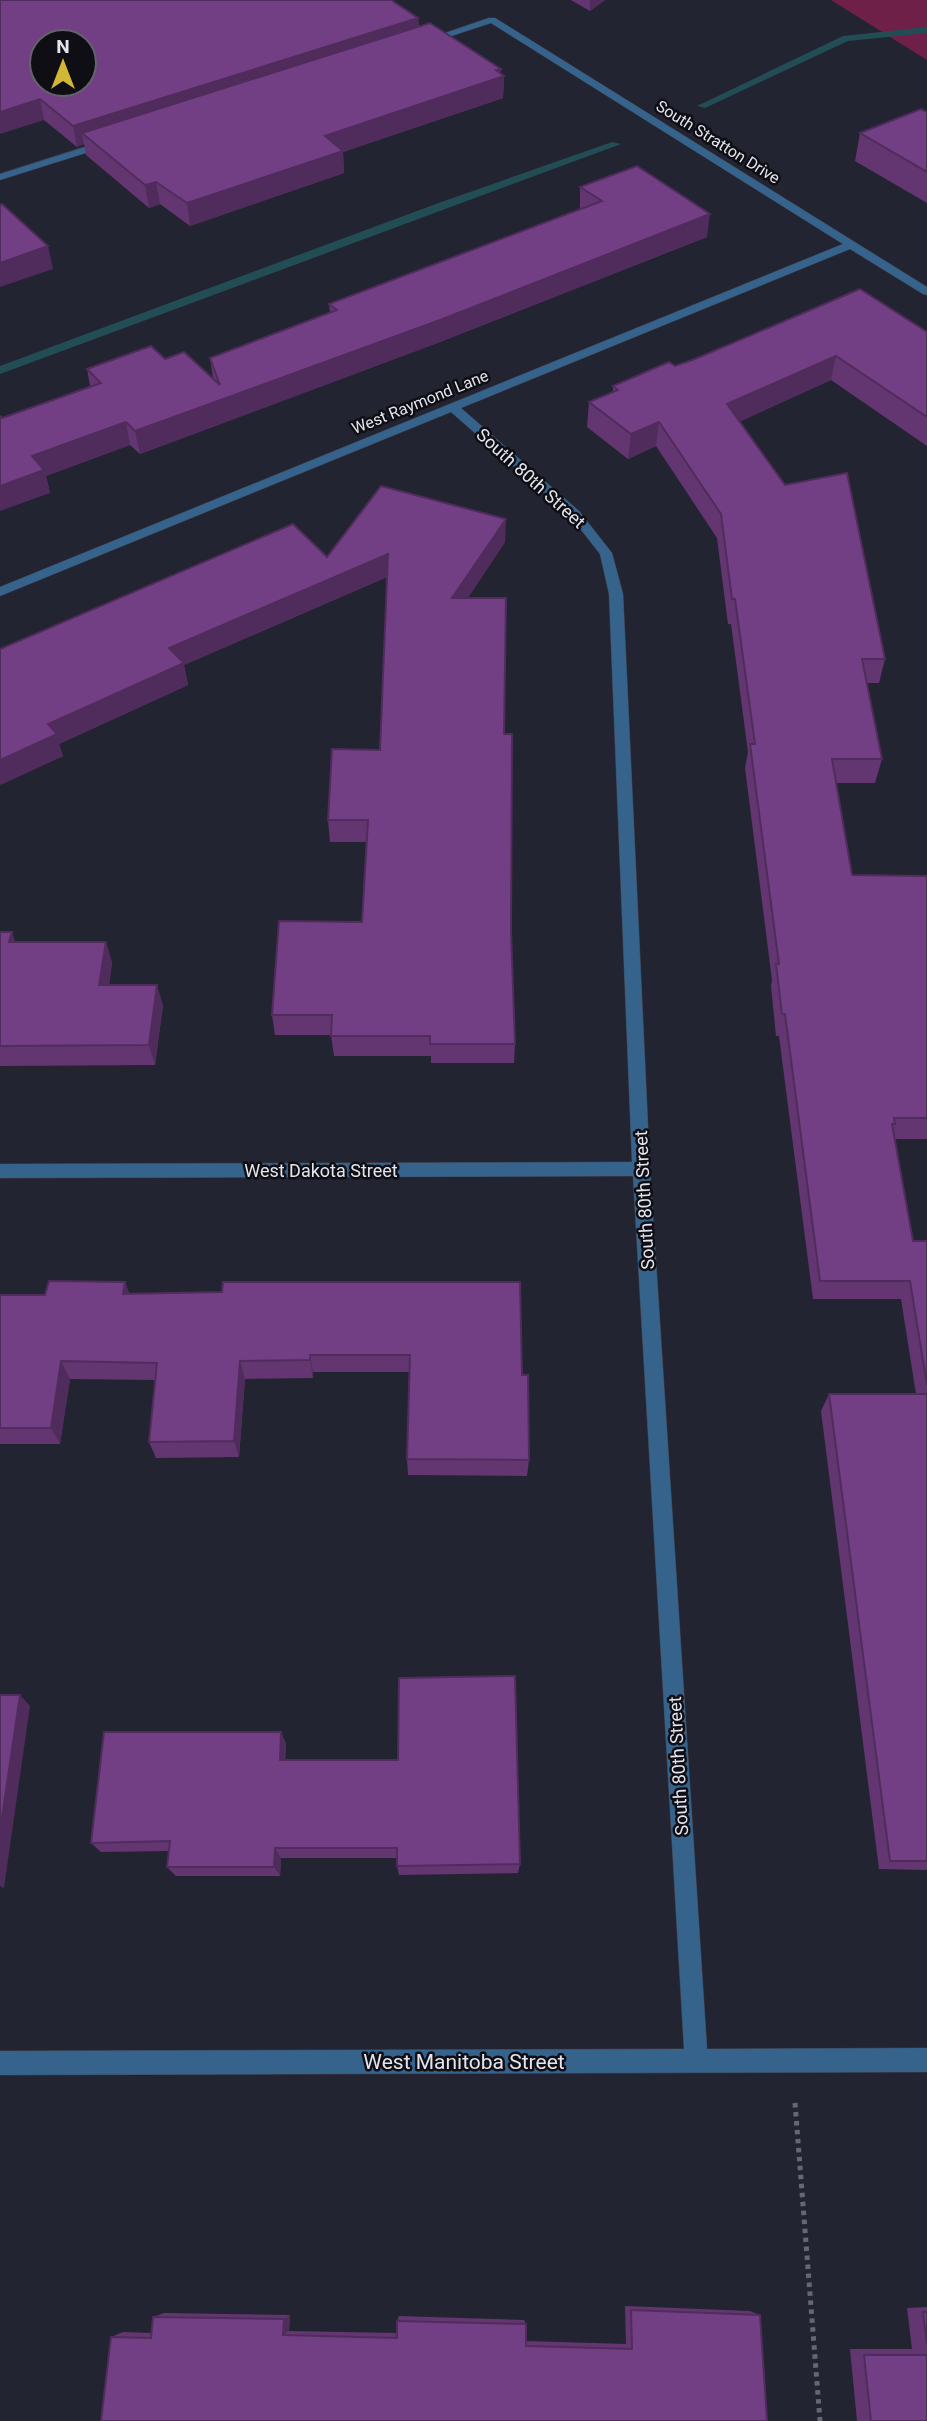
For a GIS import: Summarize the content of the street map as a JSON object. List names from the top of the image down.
{
  "streets": {
    "street": [
      "South Stratton Drive",
      "West Raymond Lane",
      "South 80th Street",
      "West Dakota Street",
      "West Manitoba Street"
    ]
  },
  "crossings": [
    ["South Stratton Drive", "West Raymond Lane"],
    ["West Raymond Lane", "South 80th Street"],
    ["South 80th Street", "West Dakota Street"],
    ["South 80th Street", "West Manitoba Street"]
  ],
  "north": "top"
}
